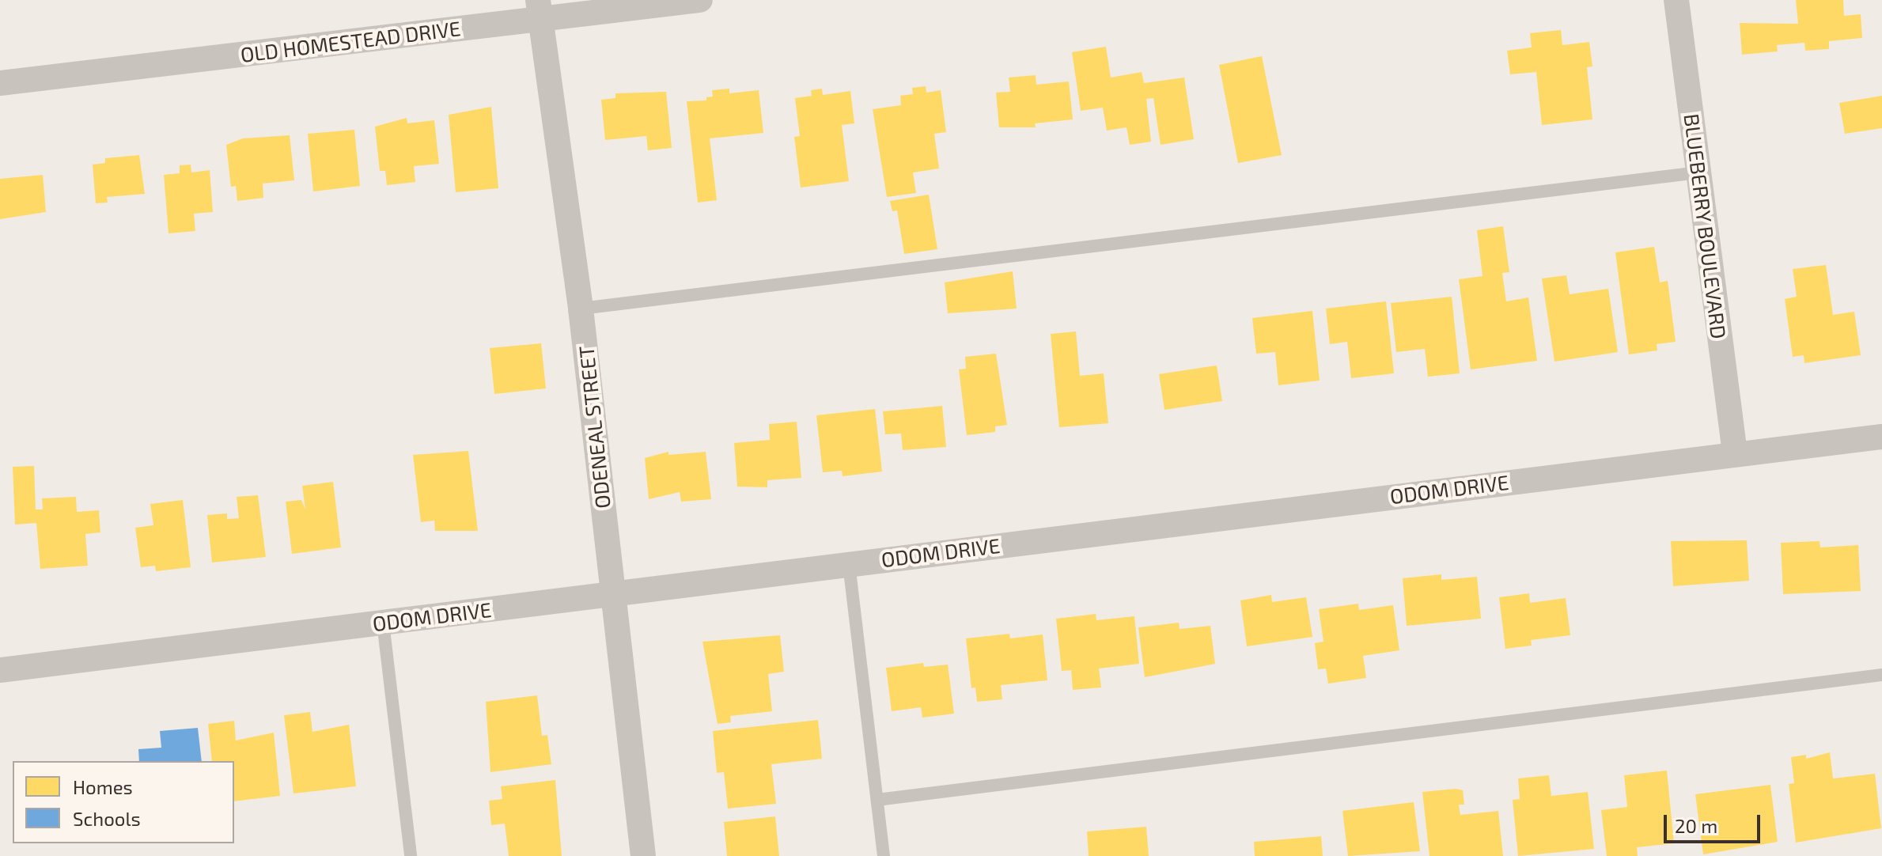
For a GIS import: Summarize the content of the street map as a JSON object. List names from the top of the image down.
{
  "streets": {
    "street": [
      "OLD HOMESTEAD DRIVE",
      "BLUEBERRY BOULEVARD",
      "ODENEAL STREET",
      "ODOM DRIVE"
    ]
  },
  "crossings": [
    ["OLD HOMESTEAD DRIVE", "ODENEAL STREET"],
    ["BLUEBERRY BOULEVARD", "ODOM DRIVE"],
    ["ODENEAL STREET", "ODOM DRIVE"]
  ],
  "legend": ["Homes", "Schools"],
  "scale_bar": "20 m"
}
